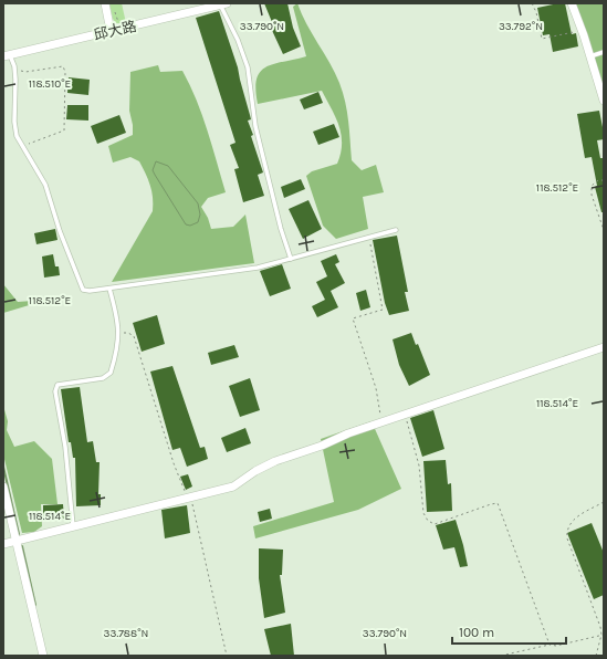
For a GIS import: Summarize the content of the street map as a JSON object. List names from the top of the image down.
{
  "streets": {
    "street": ["邱大路"]
  },
  "scale_bar": "100 m",
  "coordinates": [
    "33.790°N",
    "33.792°N",
    "118.510°E",
    "118.512°E",
    "118.514°E",
    "33.788°N"
  ]
}
